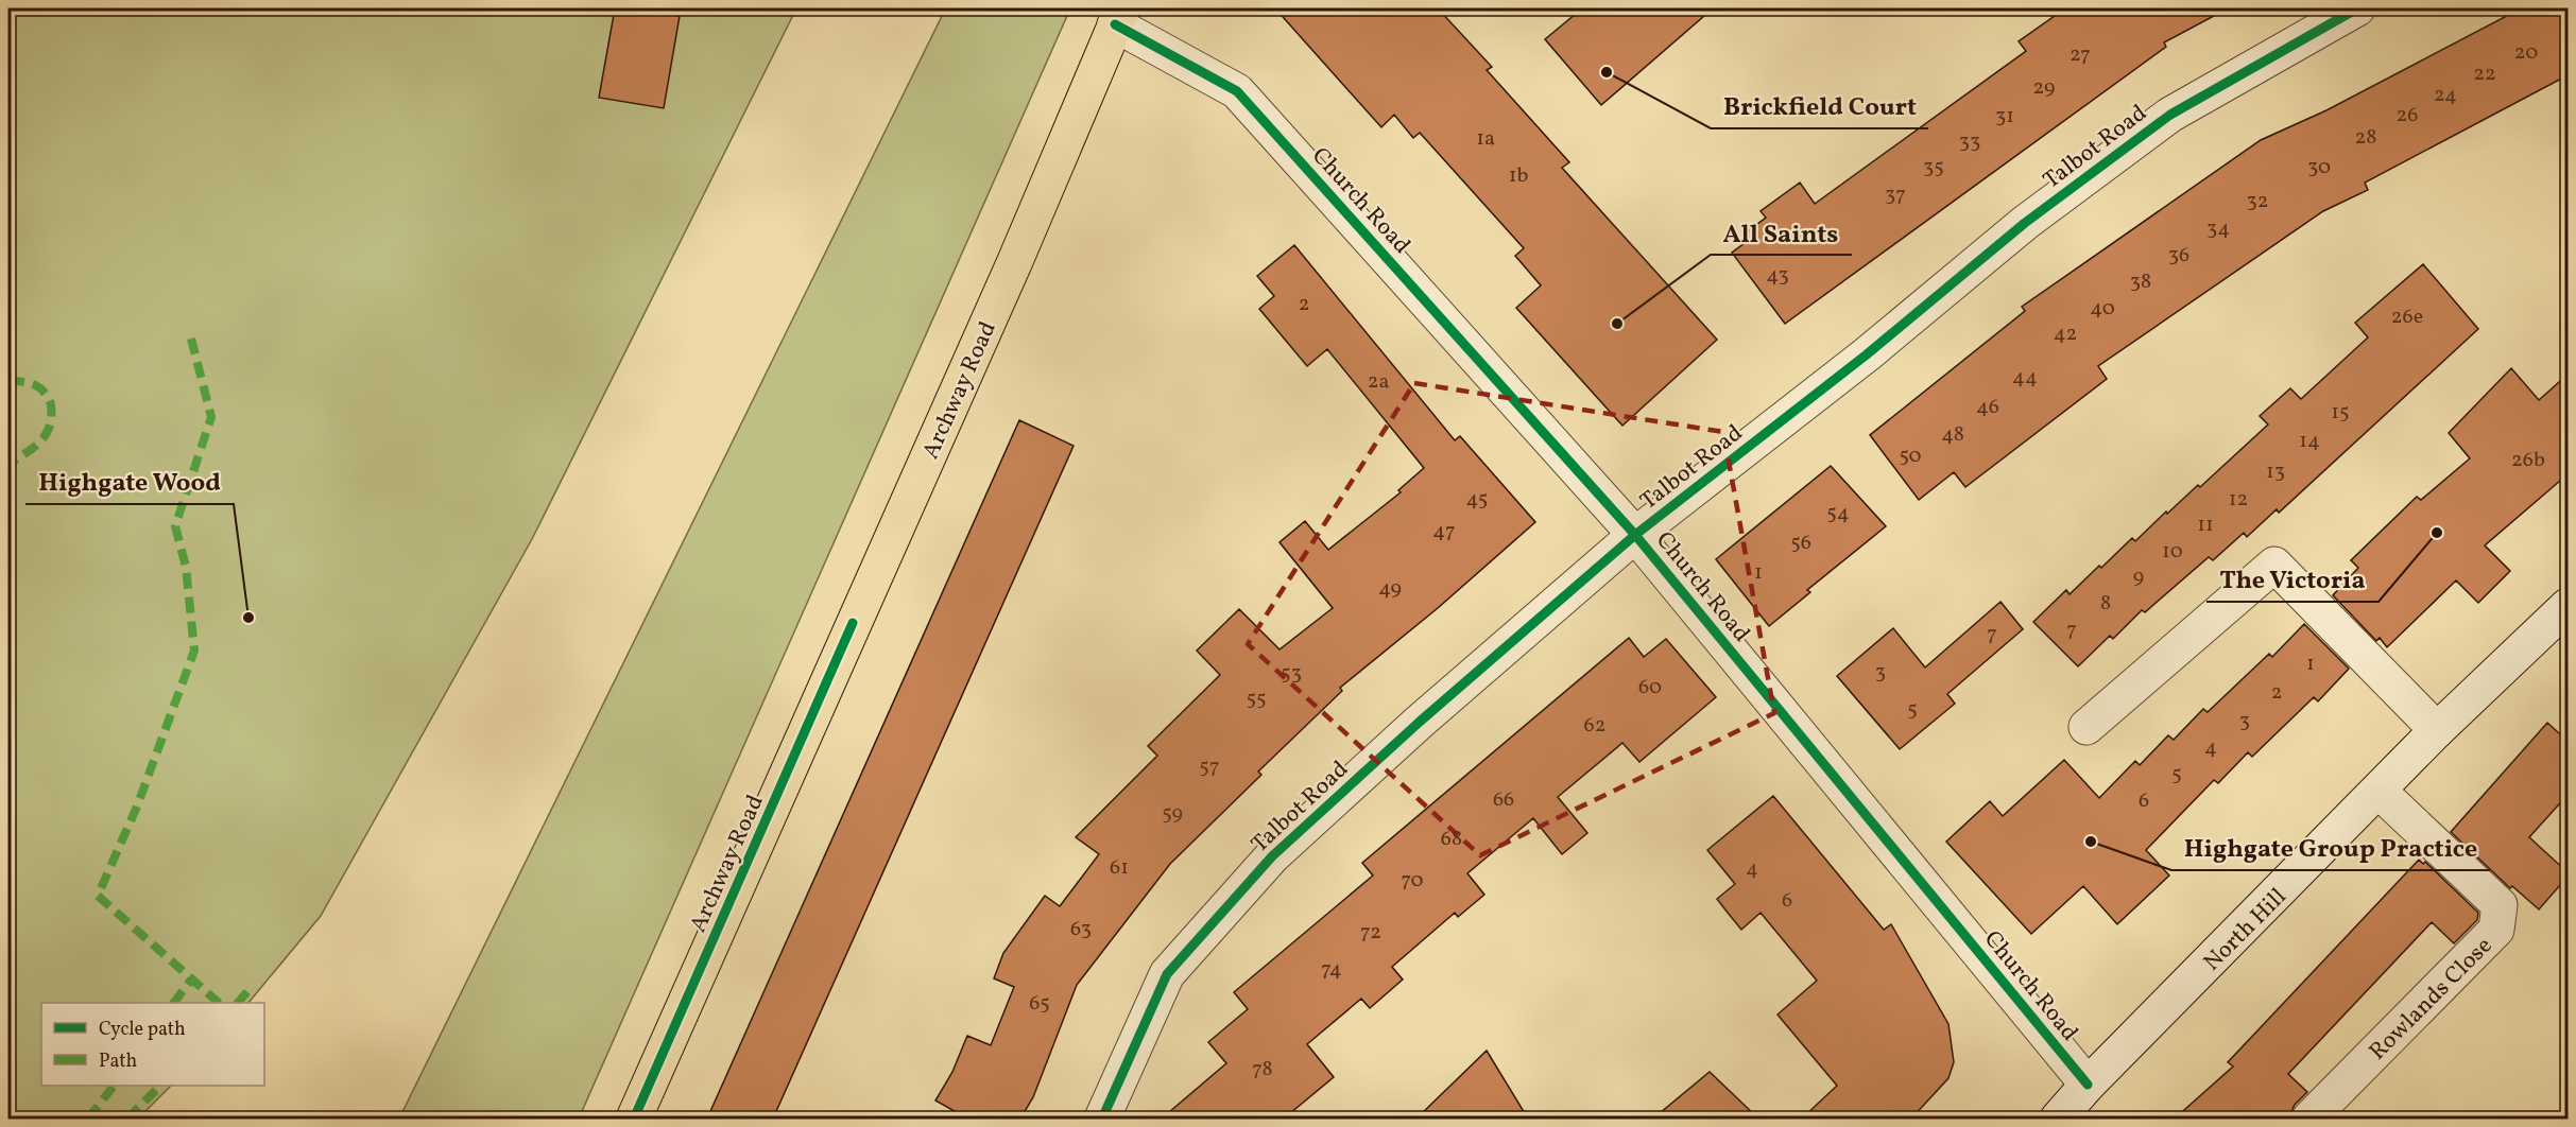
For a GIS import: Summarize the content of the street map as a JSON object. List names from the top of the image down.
{
  "streets": {
    "highway": ["Archway Road"],
    "street": [
      "Talbot Road",
      "Church Road",
      "North Hill",
      "Rowlands Close"
    ]
  },
  "crossings": [
    ["Talbot Road", "Church Road"],
    ["Church Road", "Archway Road"],
    ["Church Road", "North Hill"],
    ["North Hill", "Rowlands Close"]
  ],
  "places": [
    "Brickfield Court",
    "All Saints",
    "The Victoria",
    "Highgate Wood",
    "Highgate Group Practice"
  ],
  "house_numbers": [
    "20",
    "27",
    "22",
    "29",
    "24",
    "26",
    "31",
    "28",
    "1a",
    "33",
    "35",
    "30",
    "1b",
    "37",
    "32",
    "34",
    "36",
    "43",
    "38",
    "2",
    "40",
    "26e",
    "42",
    "44",
    "2a",
    "46",
    "15",
    "48",
    "14",
    "50",
    "26b",
    "13",
    "45",
    "12",
    "54",
    "11",
    "47",
    "56",
    "10",
    "1",
    "9",
    "49",
    "8",
    "7",
    "7",
    "1",
    "3",
    "53",
    "60",
    "2",
    "55",
    "5",
    "3",
    "62",
    "4",
    "57",
    "5",
    "66",
    "6",
    "59",
    "68",
    "61",
    "4",
    "70",
    "6",
    "63",
    "72",
    "74",
    "65",
    "78"
  ],
  "legend": ["Cycle path", "Path"]
}
